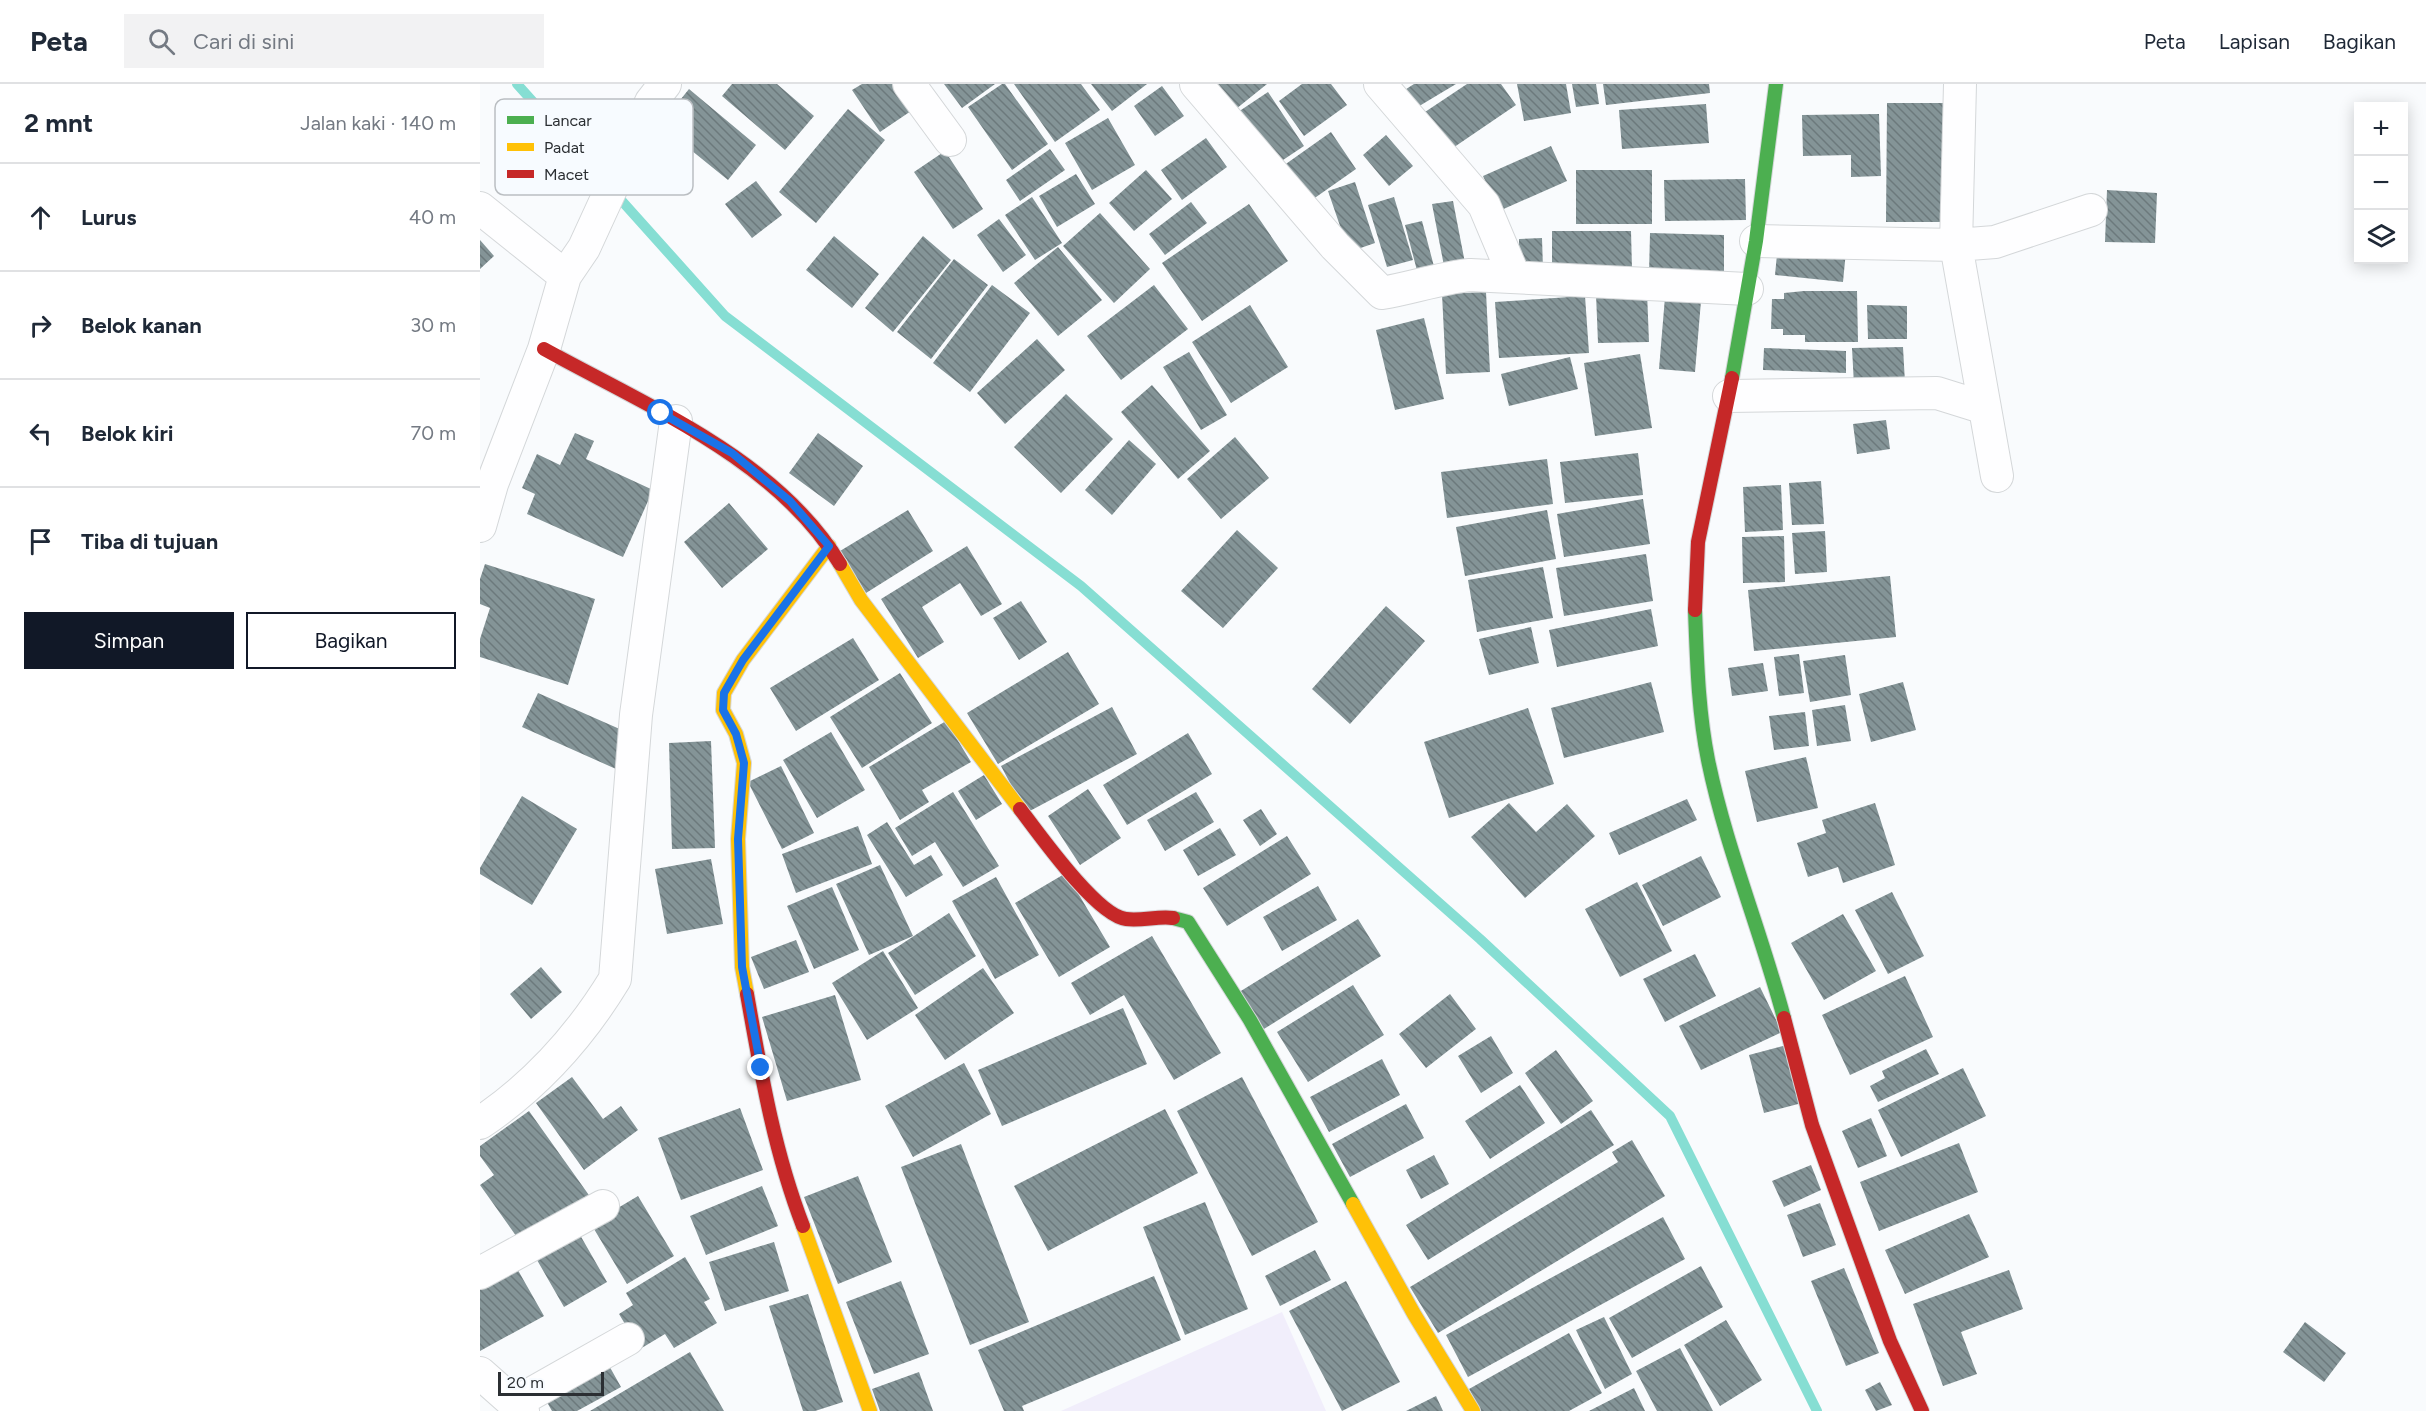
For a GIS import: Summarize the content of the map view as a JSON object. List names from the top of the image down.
{
  "legend": ["Lancar", "Padat", "Macet"],
  "scale_bar": "20 m",
  "page": {
    "header": "Peta",
    "search": "Cari di sini",
    "nav": ["Peta", "Lapisan", "Bagikan"],
    "heading": ["2 mnt", "Jalan kaki · 140 m"],
    "map_buttons": ["+", "−"],
    "list": [
      ["Lurus", "40 m"],
      ["Belok kanan", "30 m"],
      ["Belok kiri", "70 m"],
      "Tiba di tujuan"
    ],
    "buttons": ["Simpan", "Bagikan"],
    "scale": "20 m"
  }
}
